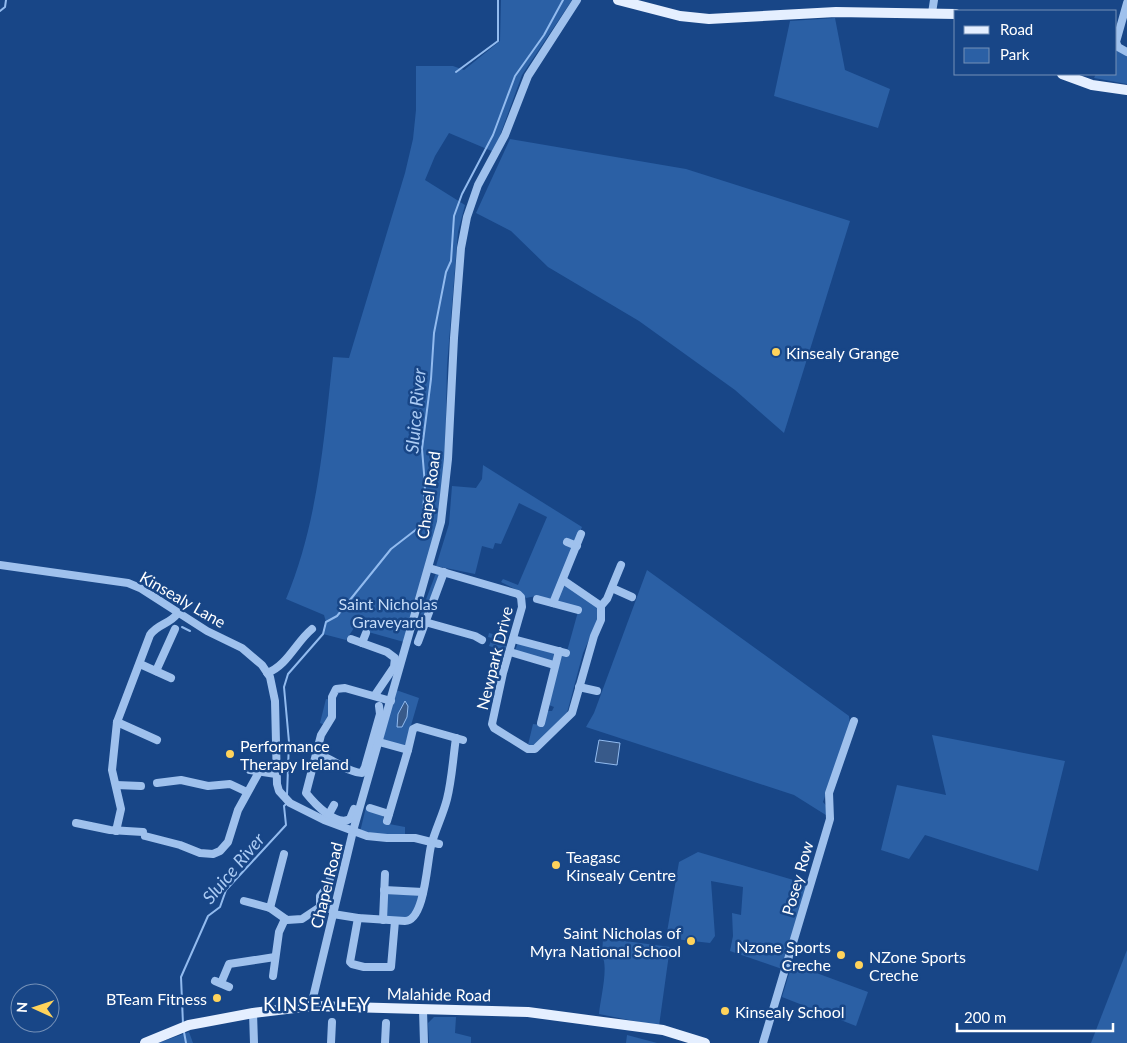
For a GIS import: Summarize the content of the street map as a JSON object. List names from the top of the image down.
{
  "streets": {
    "main road": ["Malahide Road"],
    "street": [
      "Chapel Road",
      "Kinsealy Lane",
      "Newpark Drive",
      "Posey Row"
    ]
  },
  "crossings": [
    ["Chapel Road", "Kinsealy Lane"],
    ["Chapel Road", "Newpark Drive"],
    ["Chapel Road", "Malahide Road"]
  ],
  "districts": ["KINSEALEY"],
  "water": ["Sluice River"],
  "parks": ["Saint Nicholas Graveyard"],
  "places": [
    "Kinsealy Grange",
    "Performance Therapy Ireland",
    "Teagasc Kinsealy Centre",
    "Saint Nicholas of Myra National School",
    "Nzone Sports Creche",
    "NZone Sports Creche",
    "BTeam Fitness",
    "Kinsealy School"
  ],
  "legend": ["Road", "Park"],
  "scale_bar": "200 m",
  "north": "left"
}
